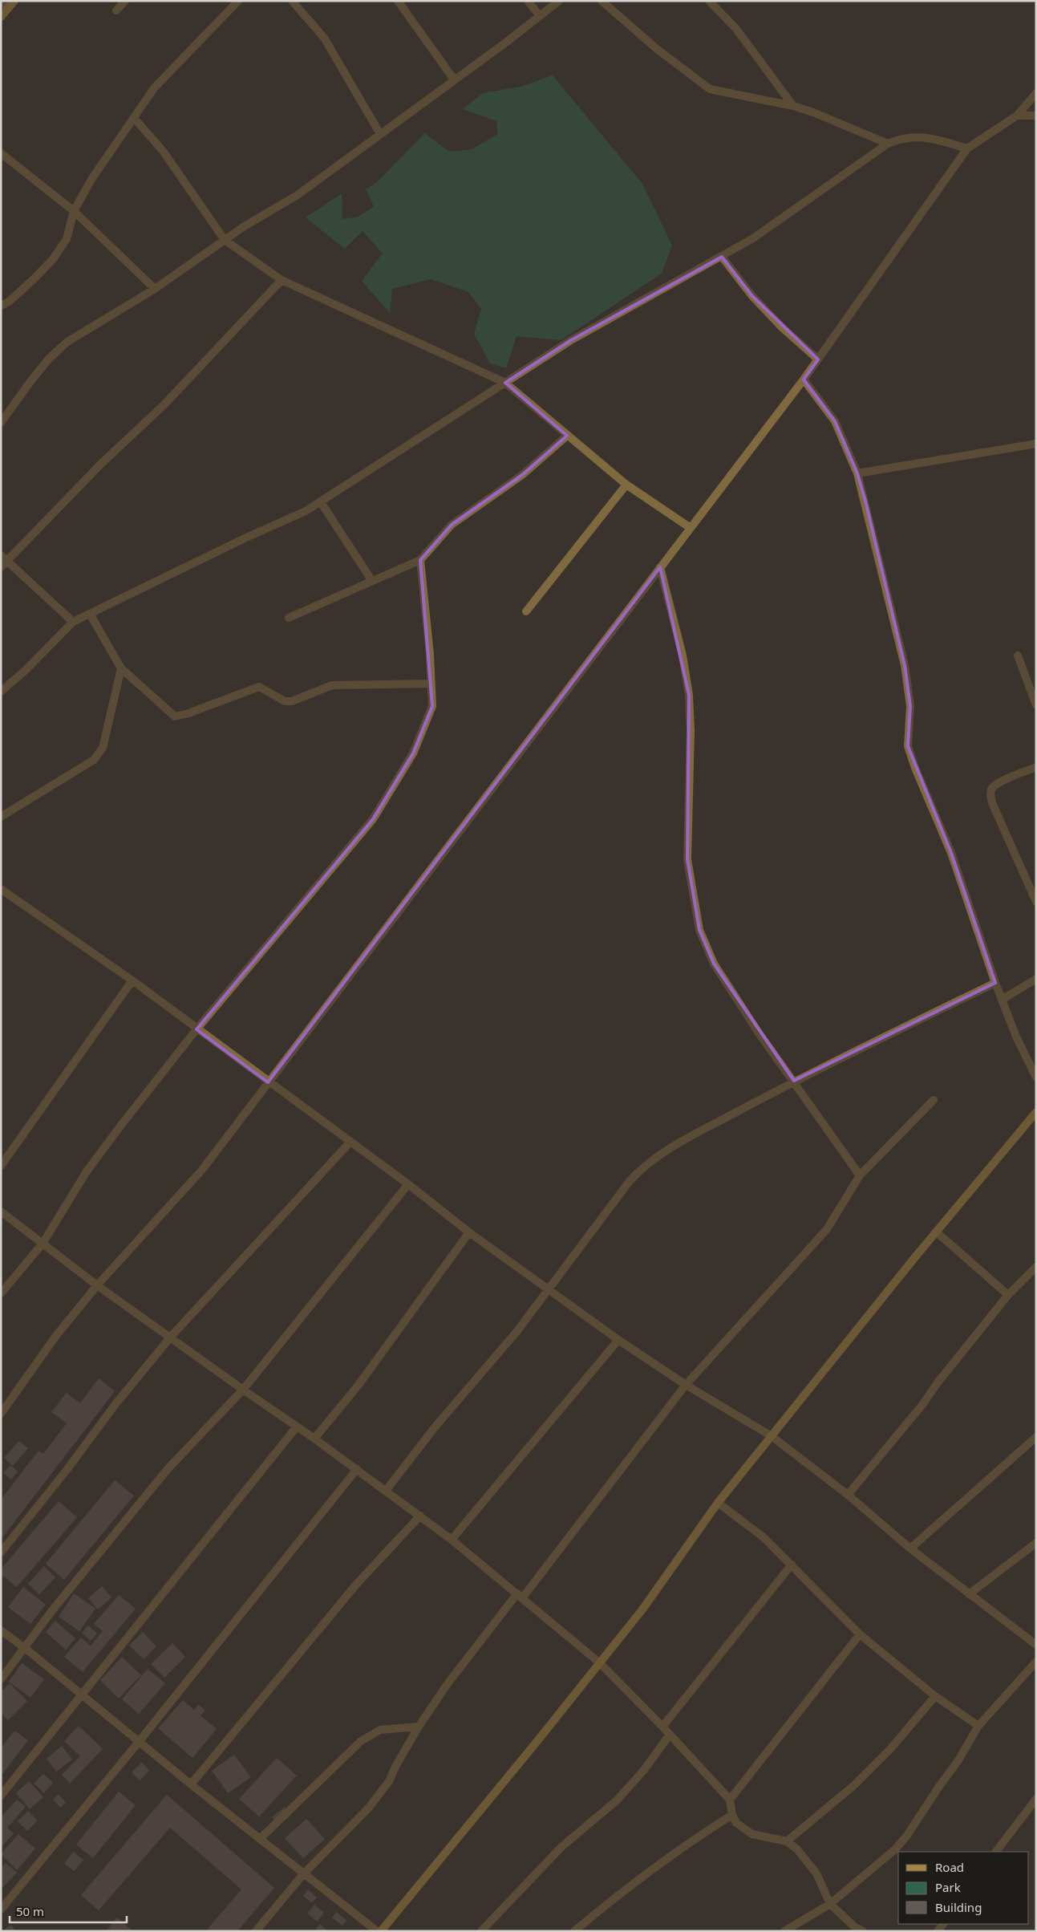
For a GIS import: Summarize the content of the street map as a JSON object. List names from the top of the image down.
{
  "legend": ["Road", "Park", "Building"],
  "scale_bar": "50 m"
}
